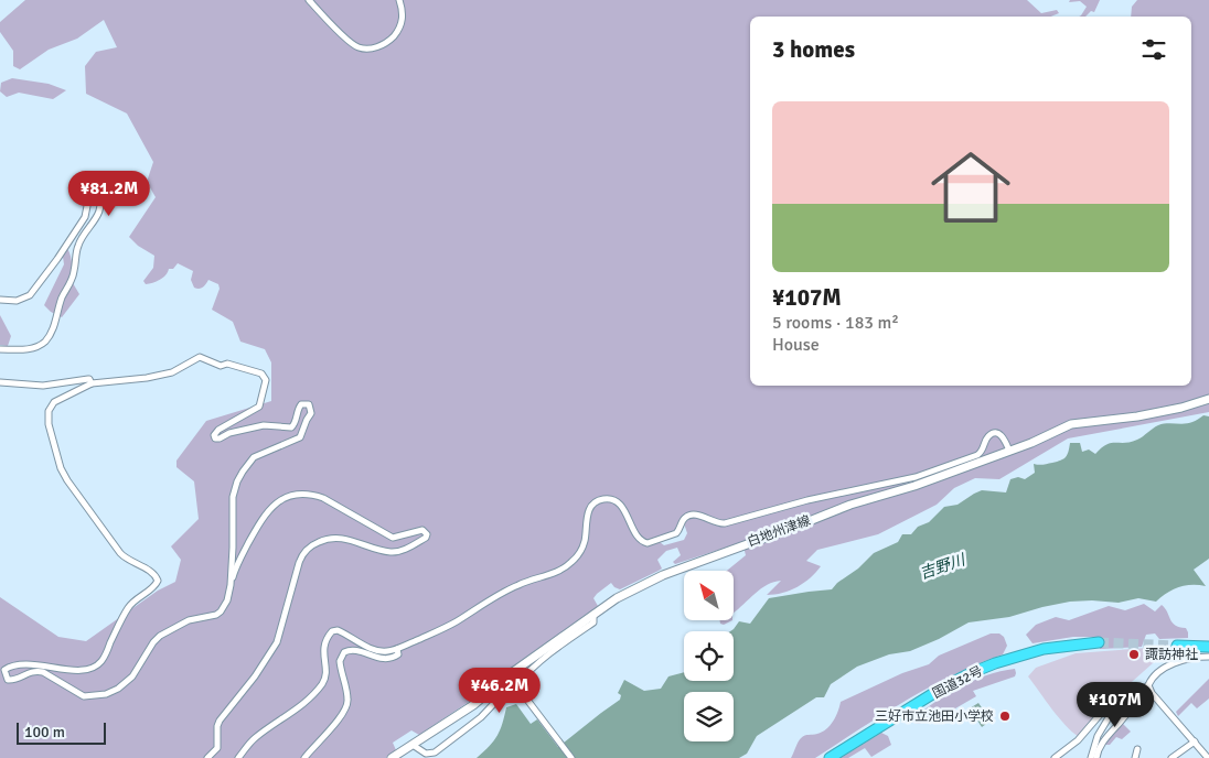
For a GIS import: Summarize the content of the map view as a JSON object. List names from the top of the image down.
{
  "streets": {
    "highway": ["国道32号"],
    "main road": ["白地州津線"]
  },
  "water": ["吉野川"],
  "places": ["諏訪神社", "三好市立池田小学校"],
  "scale_bar": "100 m",
  "north": "top left",
  "page": {
    "heading": "3 homes",
    "list": [
      {
        "name": "¥107M",
        "note": "5 rooms · 183 m² · House"
      }
    ],
    "price": ["¥81.2M", "¥46.2M", "¥107M"],
    "scale": "100 m"
  }
}
